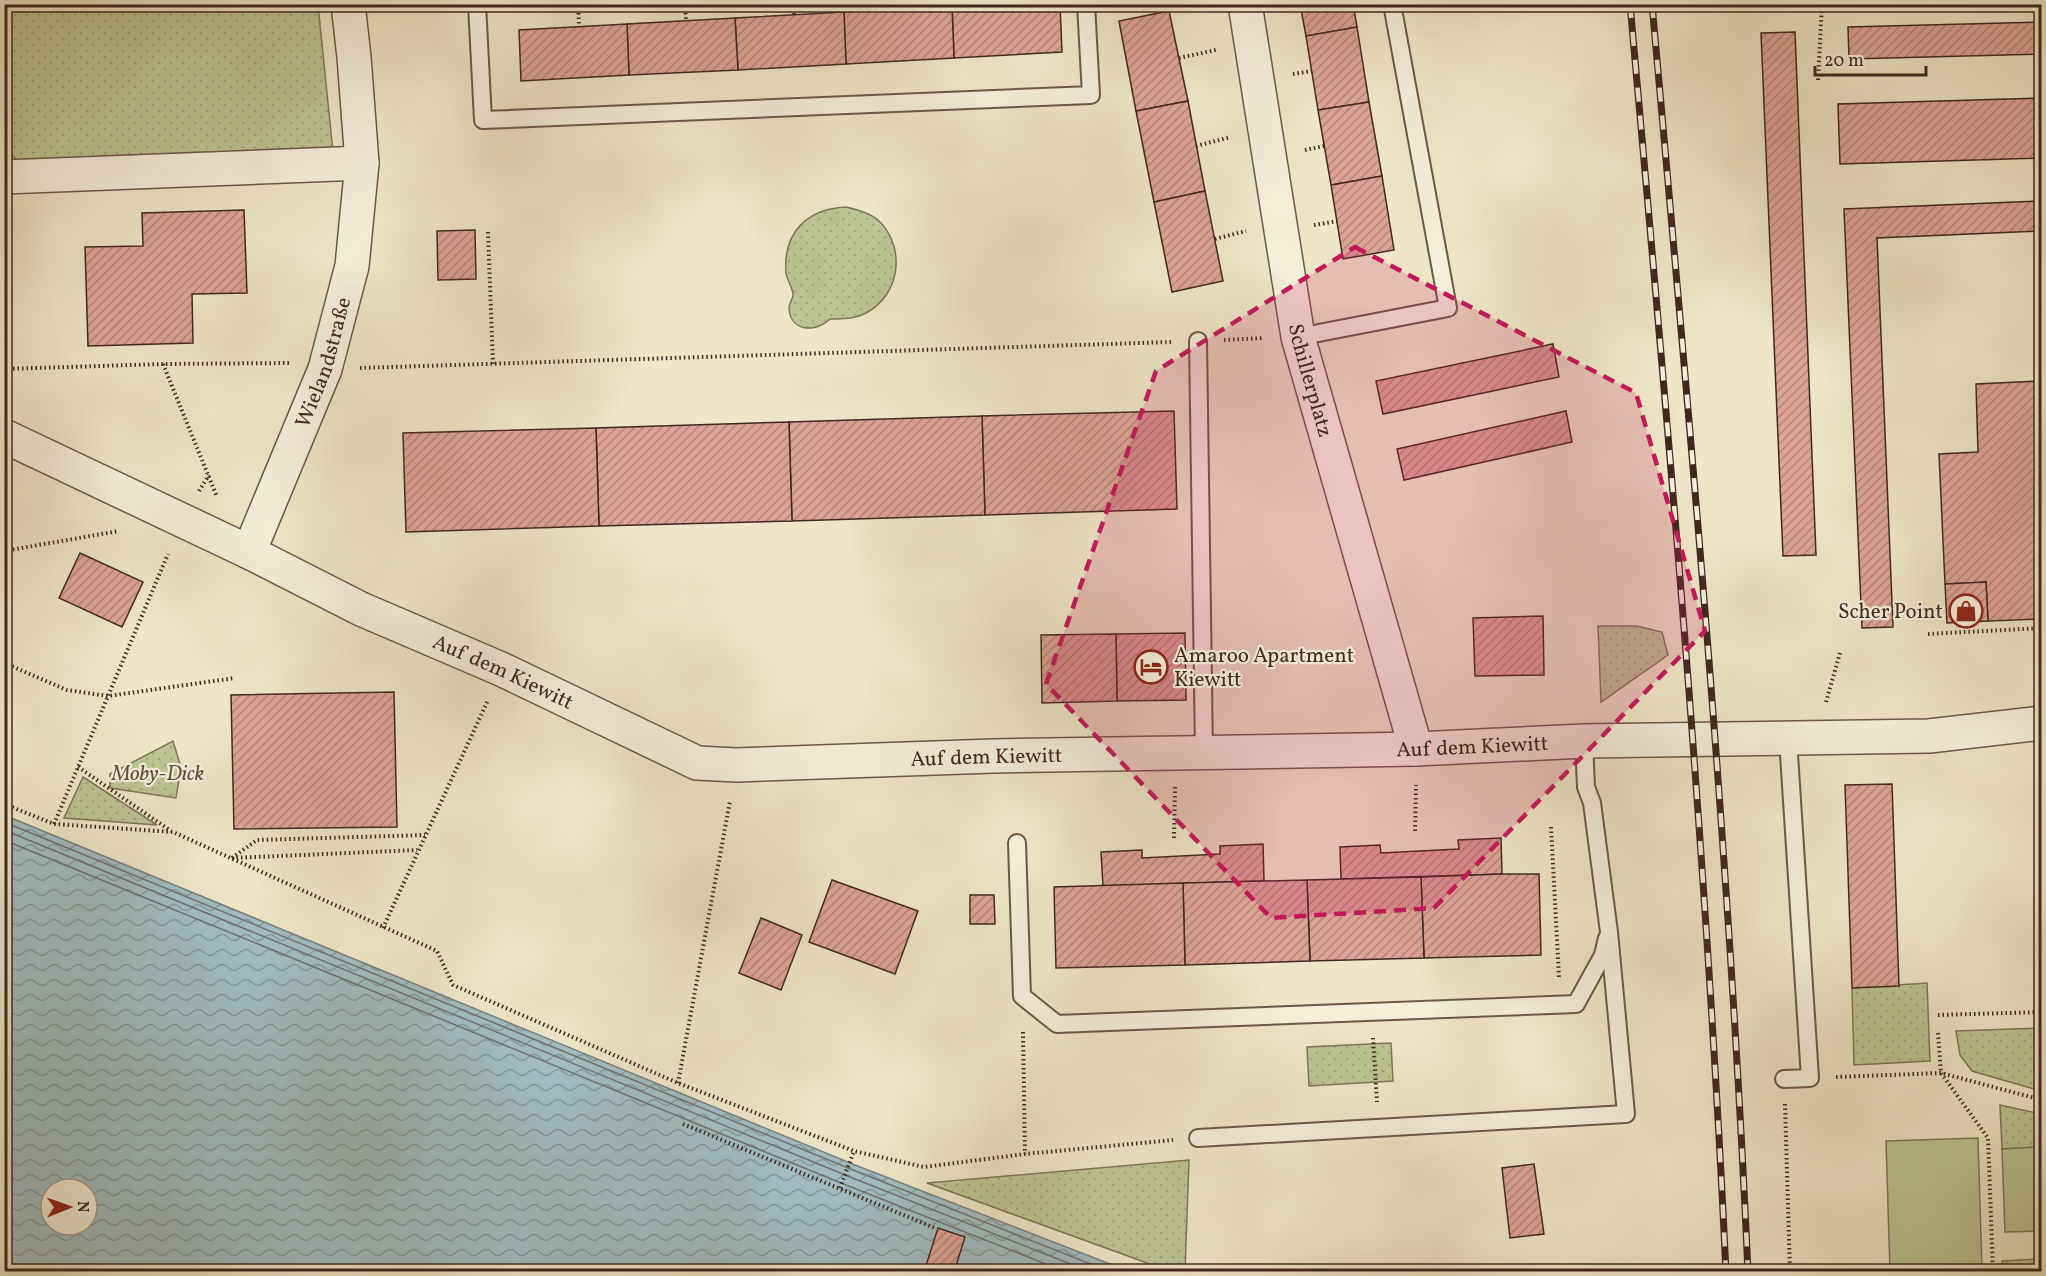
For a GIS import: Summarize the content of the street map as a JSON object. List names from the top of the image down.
{
  "streets": {
    "street": ["Wielandstraße", "Schillerplatz", "Auf dem Kiewitt"]
  },
  "crossings": [
    ["Wielandstraße", "Auf dem Kiewitt"],
    ["Schillerplatz", "Auf dem Kiewitt"]
  ],
  "parks": ["Moby-Dick"],
  "places": {
    "shop": ["Scher Point"],
    "hotel": ["Amaroo Apartment Kiewitt"]
  },
  "scale_bar": "20 m",
  "north": "right"
}
